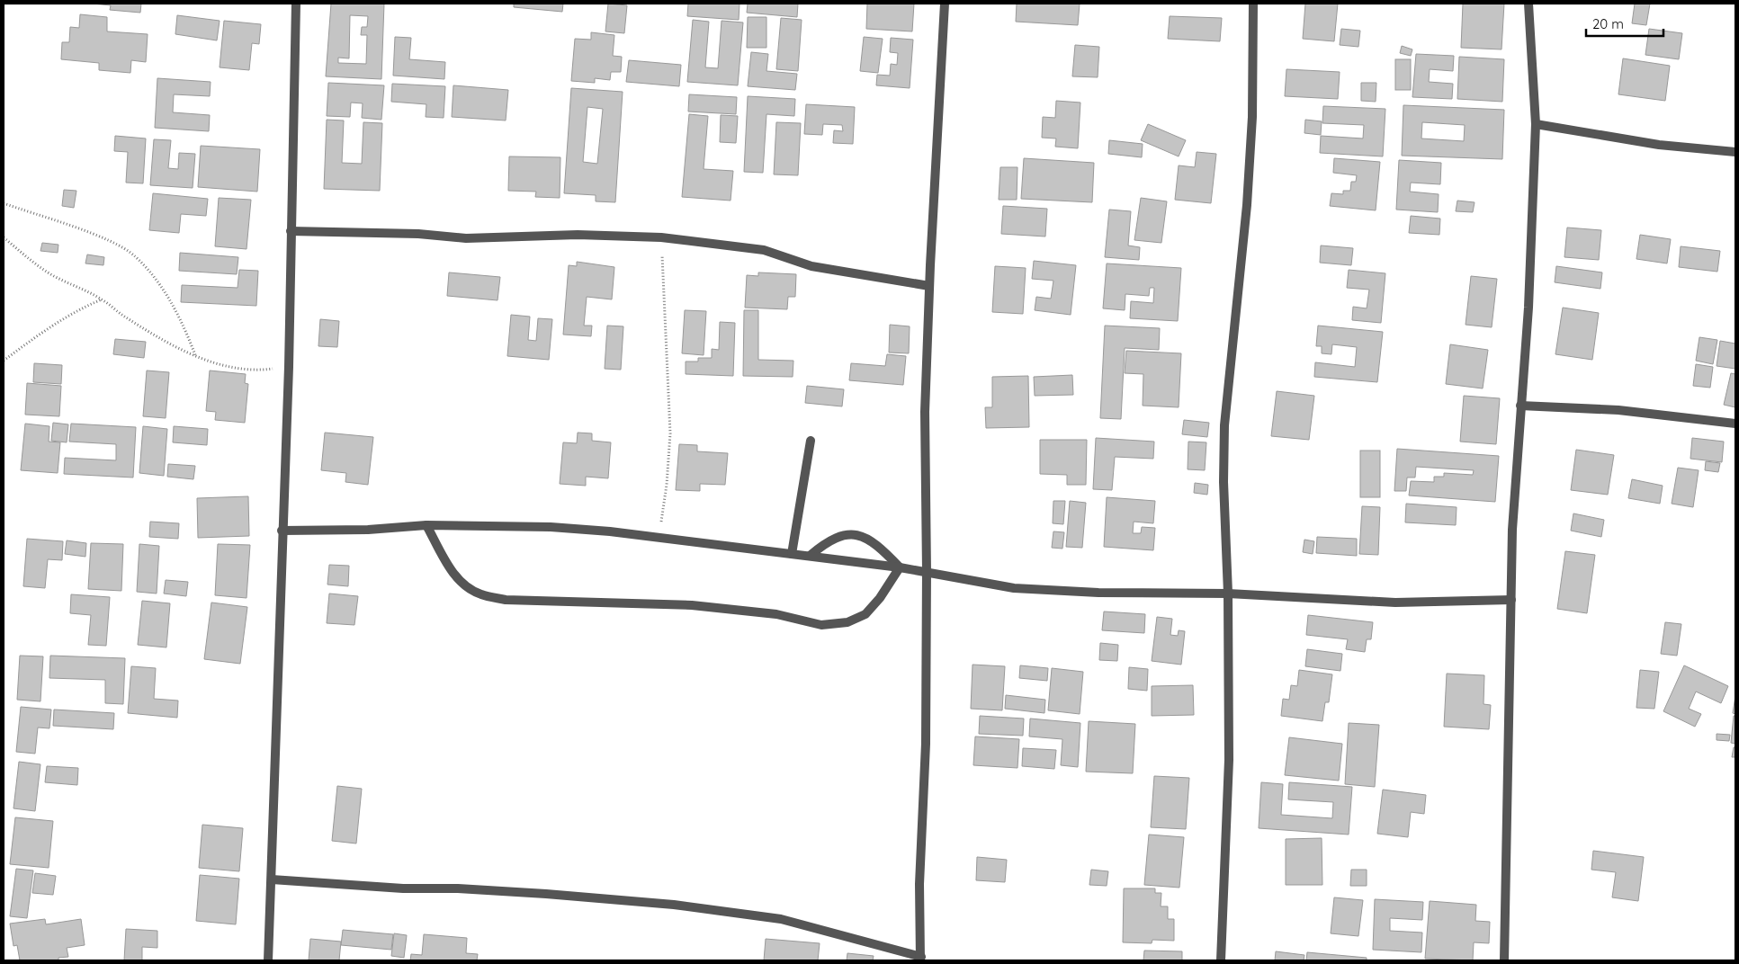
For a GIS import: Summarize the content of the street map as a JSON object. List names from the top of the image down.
{
  "scale_bar": "20 m"
}
